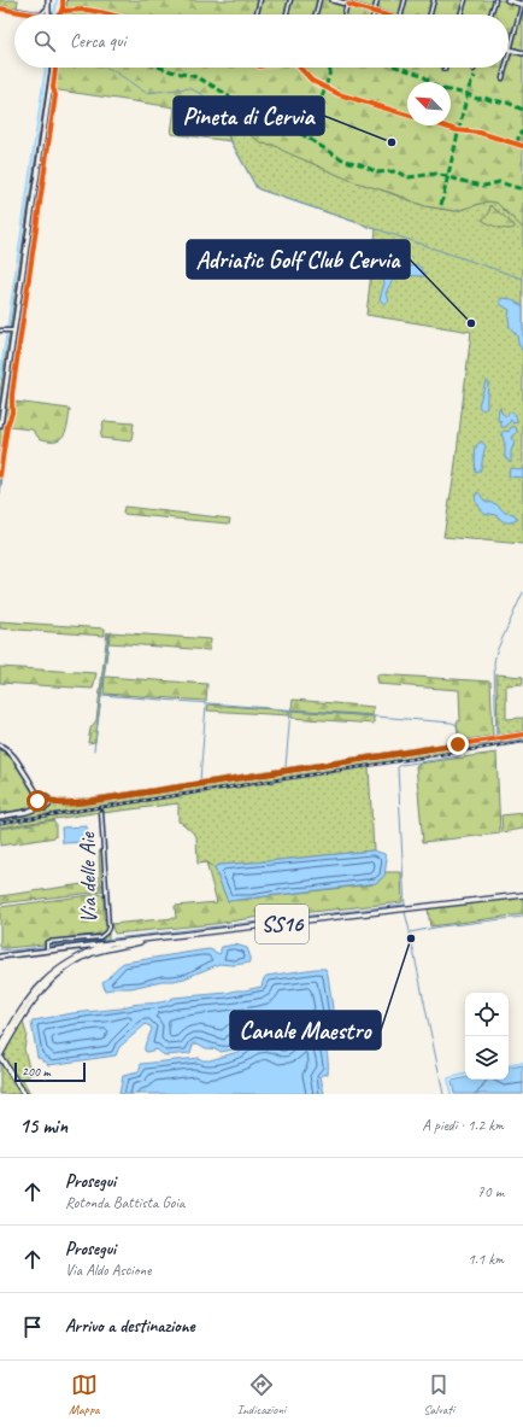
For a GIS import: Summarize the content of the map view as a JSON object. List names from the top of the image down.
{
  "streets": {
    "main road": ["SS16"],
    "street": ["Via delle Aie"]
  },
  "places": ["Pineta di Cervia", "Adriatic Golf Club Cervia", "Canale Maestro"],
  "scale_bar": "200 m",
  "north": "top left",
  "page": {
    "search": "Cerca qui",
    "scale": "200 m",
    "heading": ["15 min", "A piedi · 1.2 km"],
    "list": [
      ["Prosegui", "Rotonda Battista Goia", "70 m"],
      ["Prosegui", "Via Aldo Ascione", "1.1 km"],
      "Arrivo a destinazione"
    ],
    "nav": ["Mappa", "Indicazioni", "Salvati"]
  }
}
